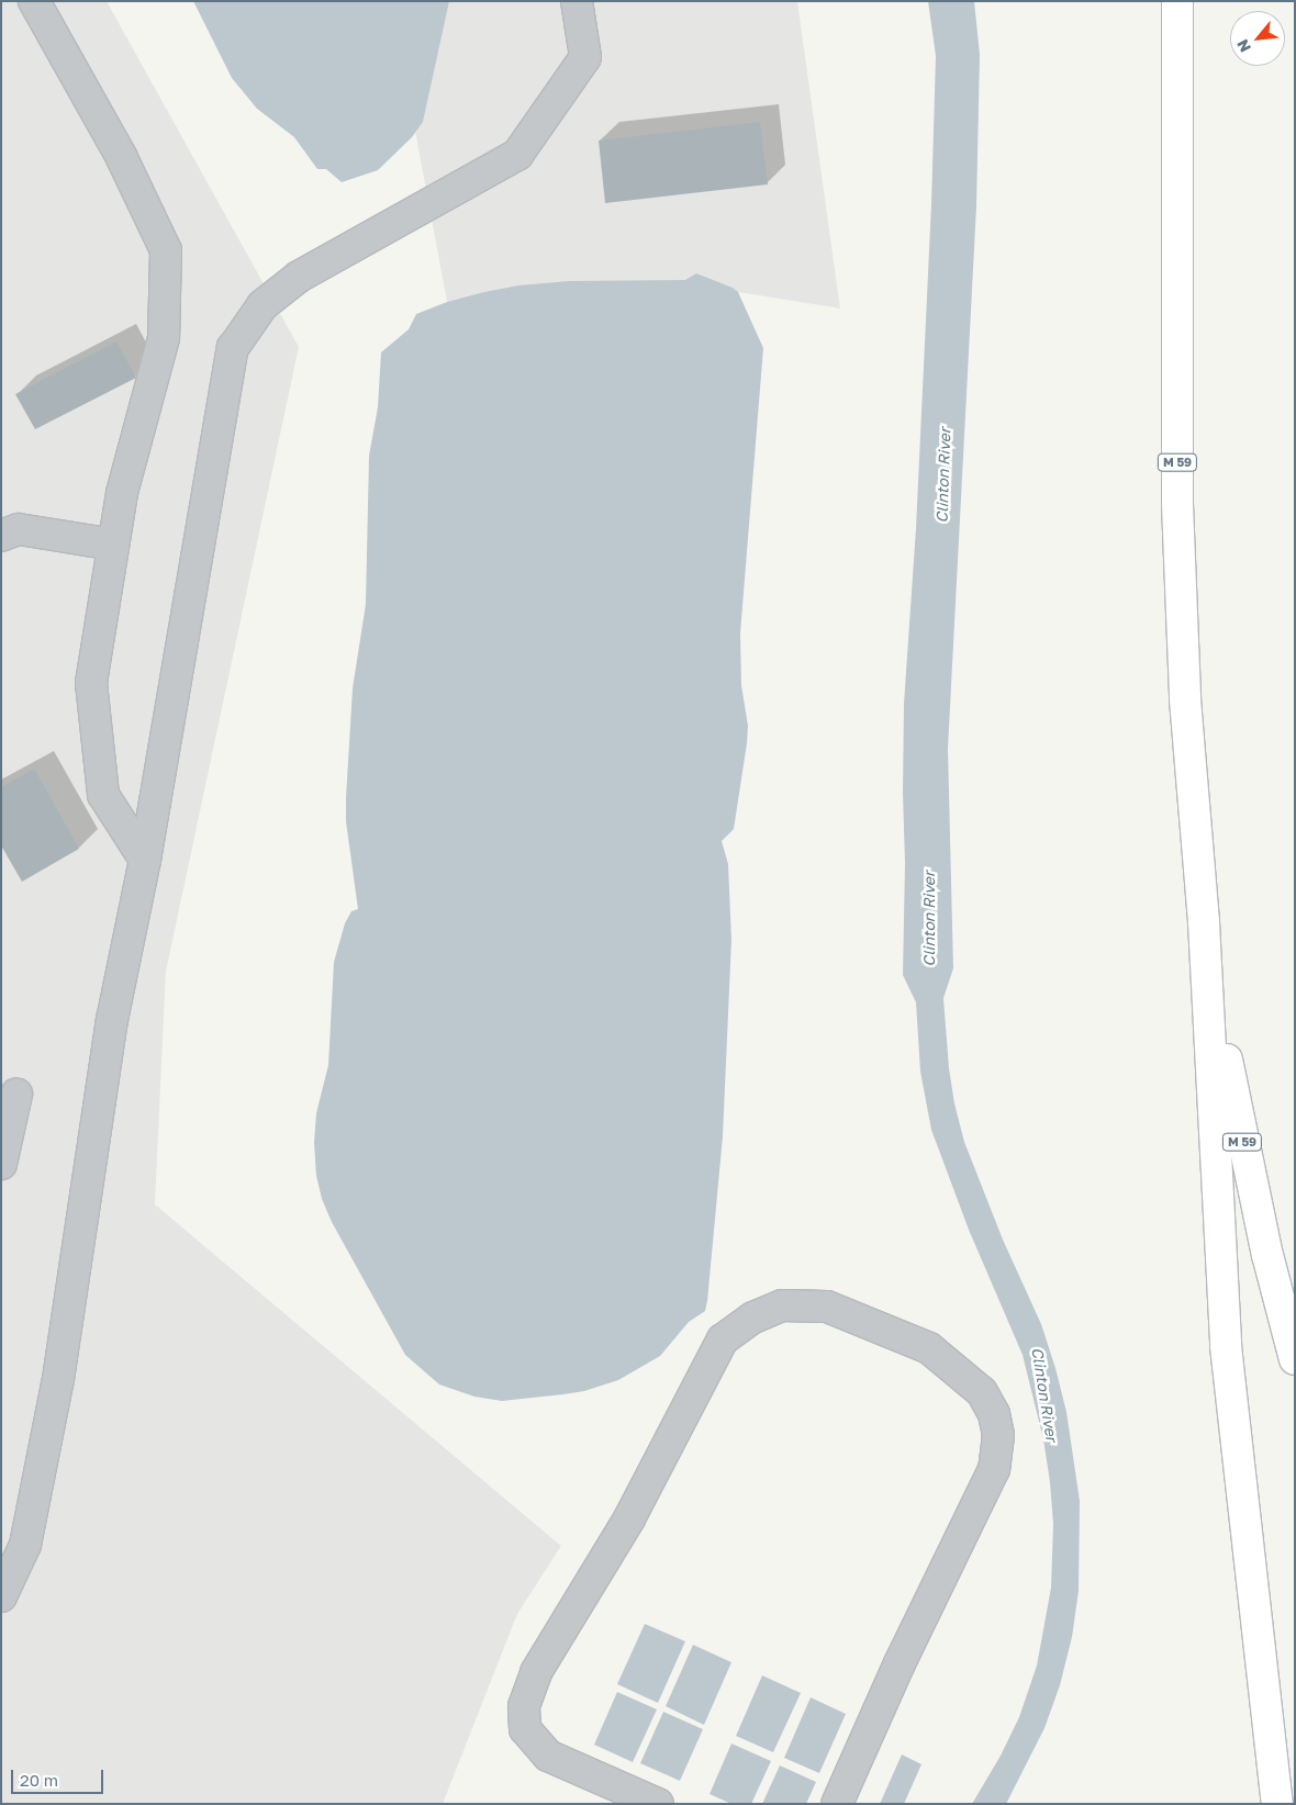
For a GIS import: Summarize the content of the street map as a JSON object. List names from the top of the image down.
{
  "streets": {
    "highway": ["M 59"]
  },
  "water": ["Clinton River"],
  "scale_bar": "20 m",
  "north": "bottom left"
}
